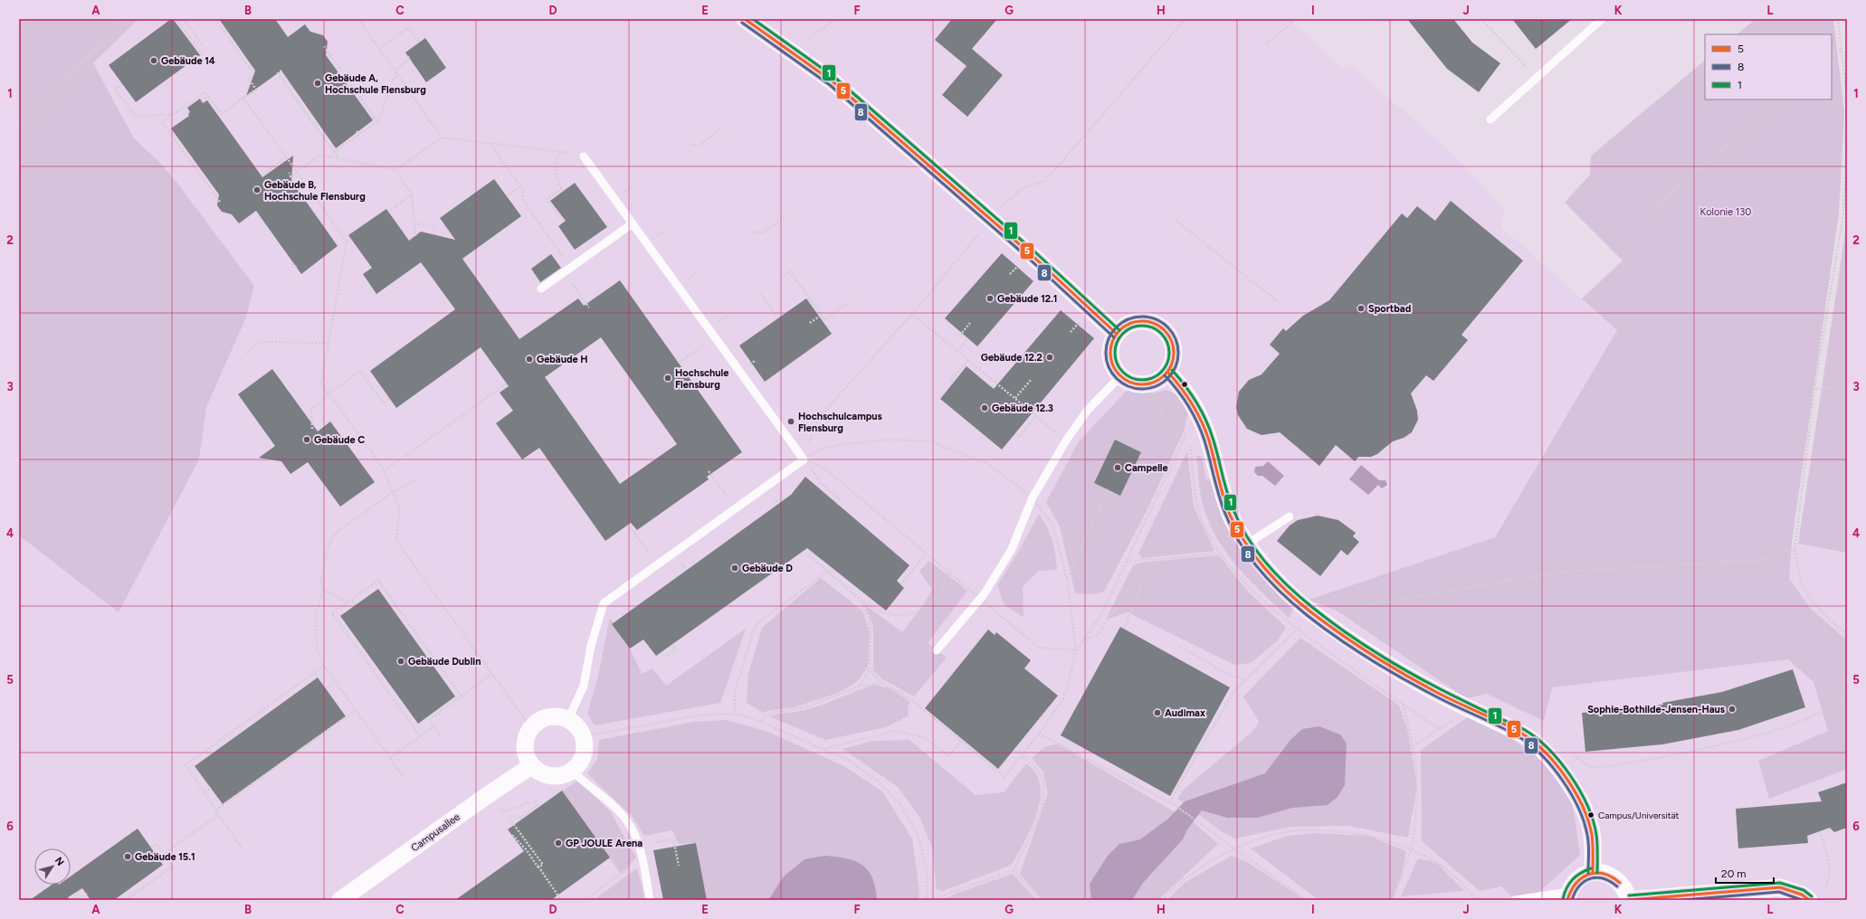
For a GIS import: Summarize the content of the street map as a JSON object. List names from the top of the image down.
{
  "streets": {
    "street": ["Campusallee"]
  },
  "parks": ["Kolonie 130"],
  "places": [
    "Gebäude 14",
    "Gebäude A, Hochschule Flensburg",
    "Gebäude B, Hochschule Flensburg",
    "Gebäude 12.1",
    "Sportbad",
    "Gebäude 12.2",
    "Gebäude H",
    "Hochschule Flensburg",
    "Gebäude 12.3",
    "Hochschulcampus Flensburg",
    "Gebäude C",
    "Campelle",
    "Gebäude D",
    "Gebäude Dublin",
    "Sophie-Bothilde-Jensen-Haus",
    "Audimax",
    "Campus/Universität",
    "GP JOULE Arena",
    "Gebäude 15.1"
  ],
  "lines": ["transit line 5", "transit line 1", "transit line 8"],
  "legend": ["5", "8", "1"],
  "scale_bar": "20 m",
  "north": "top right",
  "grid": {
    "columns": [
      "A",
      "B",
      "C",
      "D",
      "E",
      "F",
      "G",
      "H",
      "I",
      "J",
      "K",
      "L"
    ],
    "rows": [
      "1",
      "2",
      "3",
      "4",
      "5",
      "6"
    ]
  }
}
